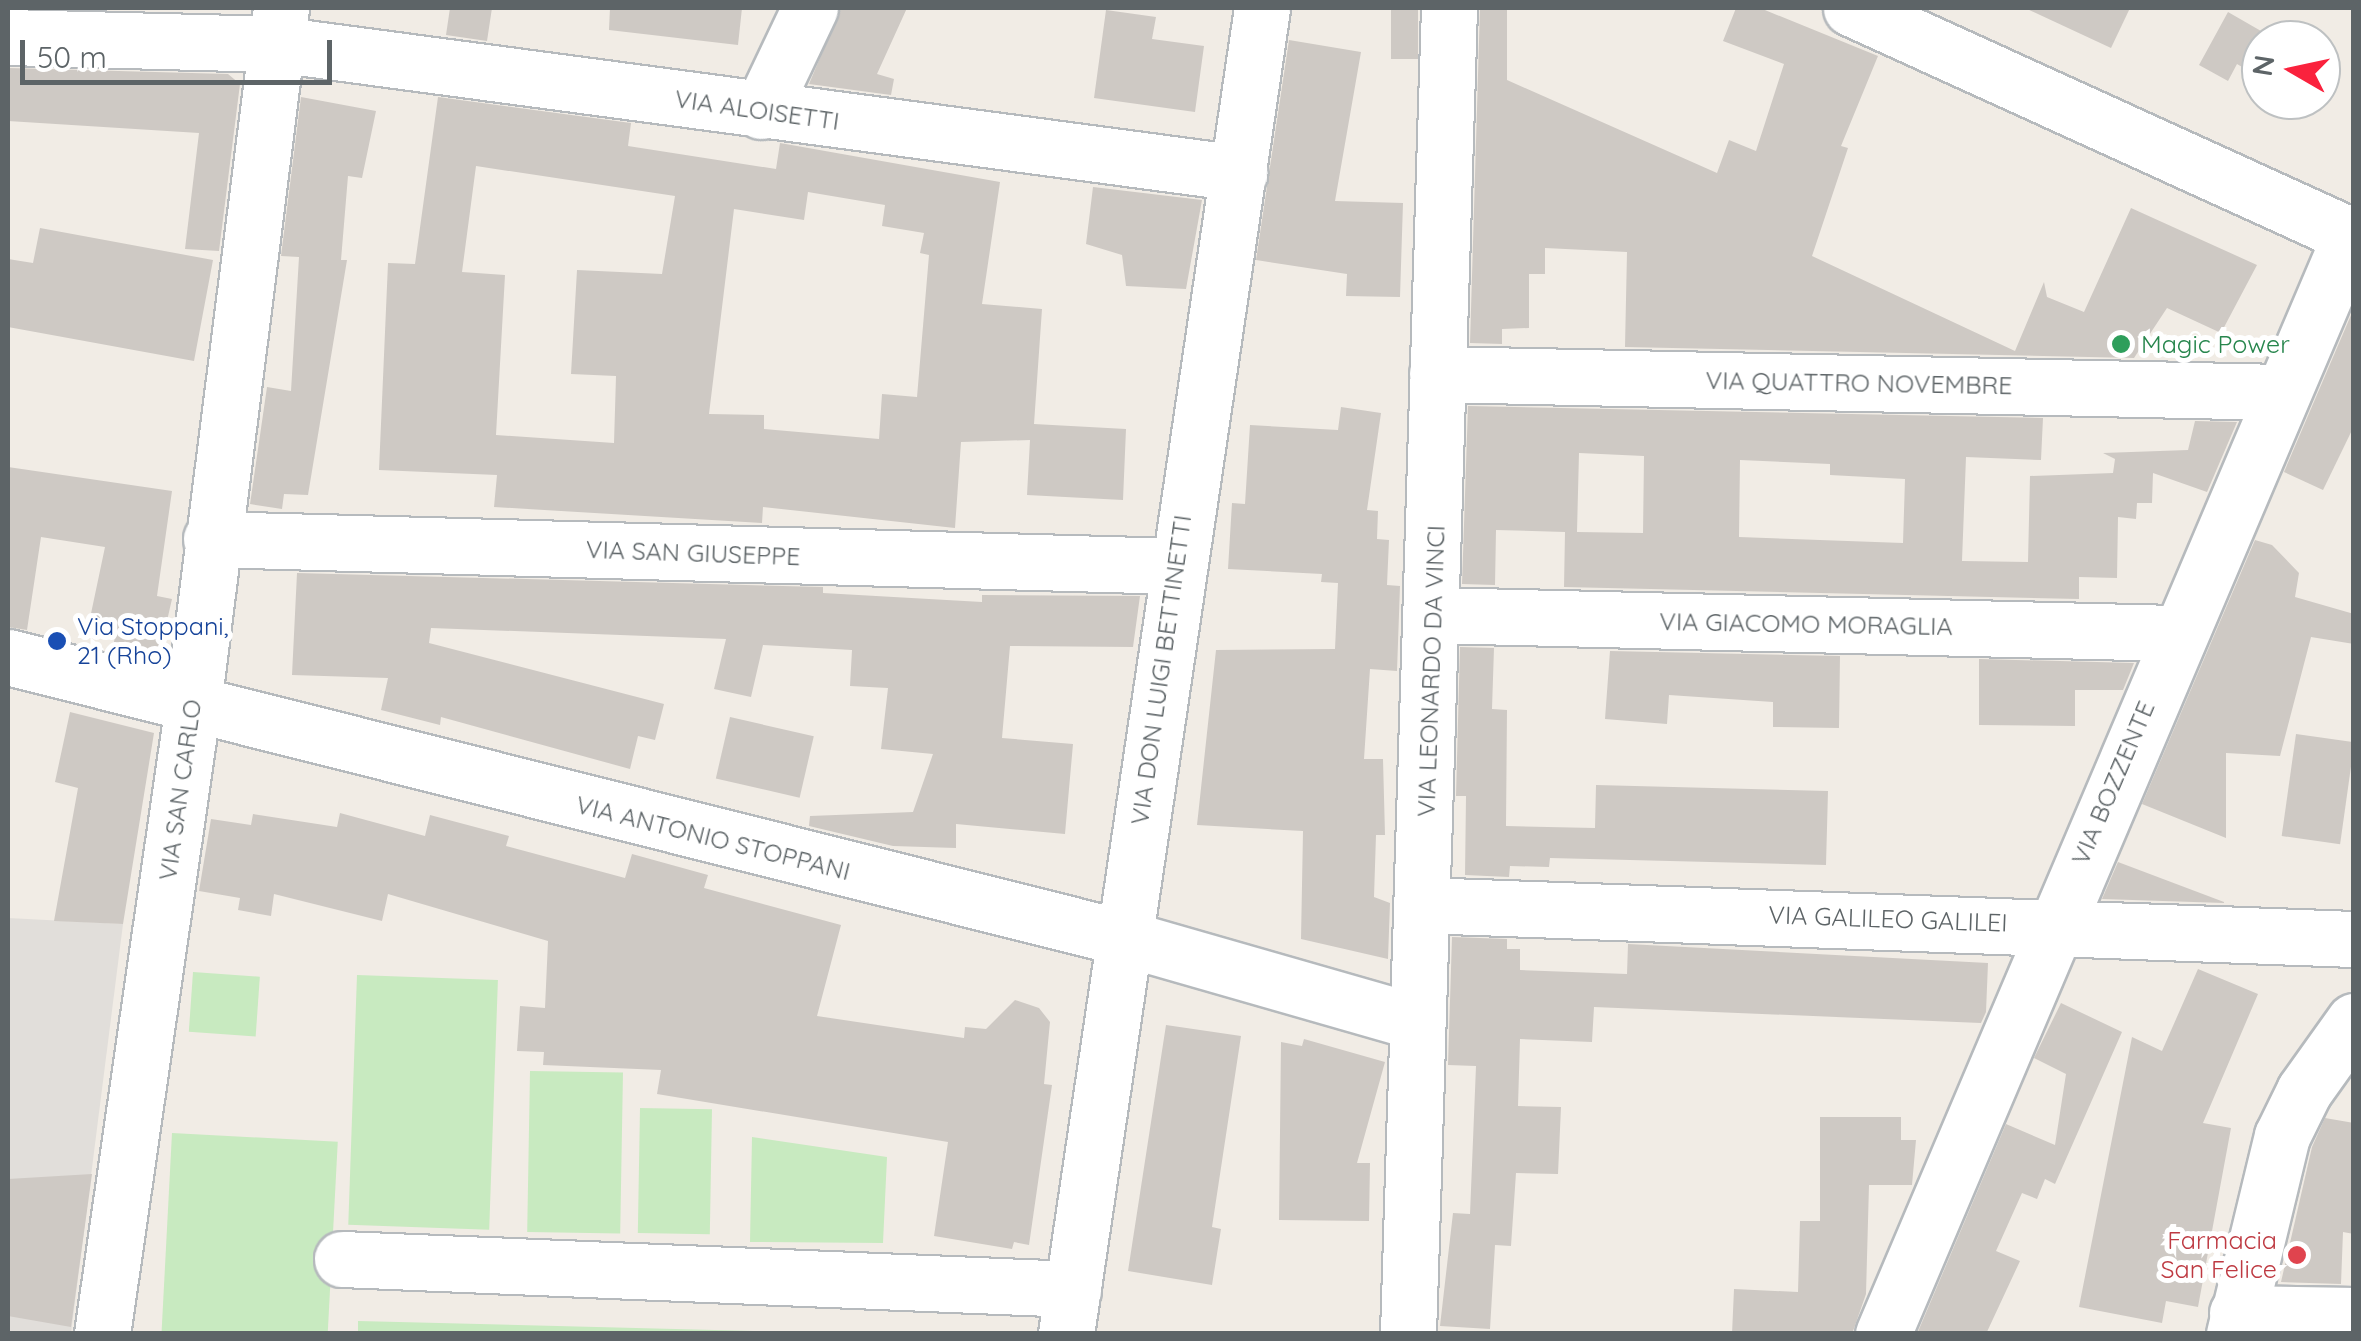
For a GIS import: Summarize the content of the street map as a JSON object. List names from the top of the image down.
{
  "streets": {
    "street": [
      "VIA ALOISETTI",
      "VIA QUATTRO NOVEMBRE",
      "VIA SAN GIUSEPPE",
      "VIA GIACOMO MORAGLIA",
      "VIA DON LUIGI BETTINETTI",
      "VIA LEONARDO DA VINCI",
      "VIA BOZZENTE",
      "VIA SAN CARLO",
      "VIA ANTONIO STOPPANI",
      "VIA GALILEO GALILEI"
    ]
  },
  "crossings": [
    ["VIA ALOISETTI", "VIA DON LUIGI BETTINETTI"],
    ["VIA ALOISETTI", "VIA SAN CARLO"],
    ["VIA QUATTRO NOVEMBRE", "VIA LEONARDO DA VINCI"],
    ["VIA QUATTRO NOVEMBRE", "VIA BOZZENTE"],
    ["VIA SAN GIUSEPPE", "VIA DON LUIGI BETTINETTI"],
    ["VIA SAN GIUSEPPE", "VIA SAN CARLO"],
    ["VIA GIACOMO MORAGLIA", "VIA LEONARDO DA VINCI"],
    ["VIA GIACOMO MORAGLIA", "VIA BOZZENTE"],
    ["VIA DON LUIGI BETTINETTI", "VIA ANTONIO STOPPANI"],
    ["VIA LEONARDO DA VINCI", "VIA ANTONIO STOPPANI"],
    ["VIA LEONARDO DA VINCI", "VIA GALILEO GALILEI"],
    ["VIA BOZZENTE", "VIA GALILEO GALILEI"],
    ["VIA SAN CARLO", "VIA ANTONIO STOPPANI"]
  ],
  "places": ["Magic Power", "Via Stoppani, 21 (Rho)", "Farmacia San Felice"],
  "scale_bar": "50 m",
  "north": "left"
}
